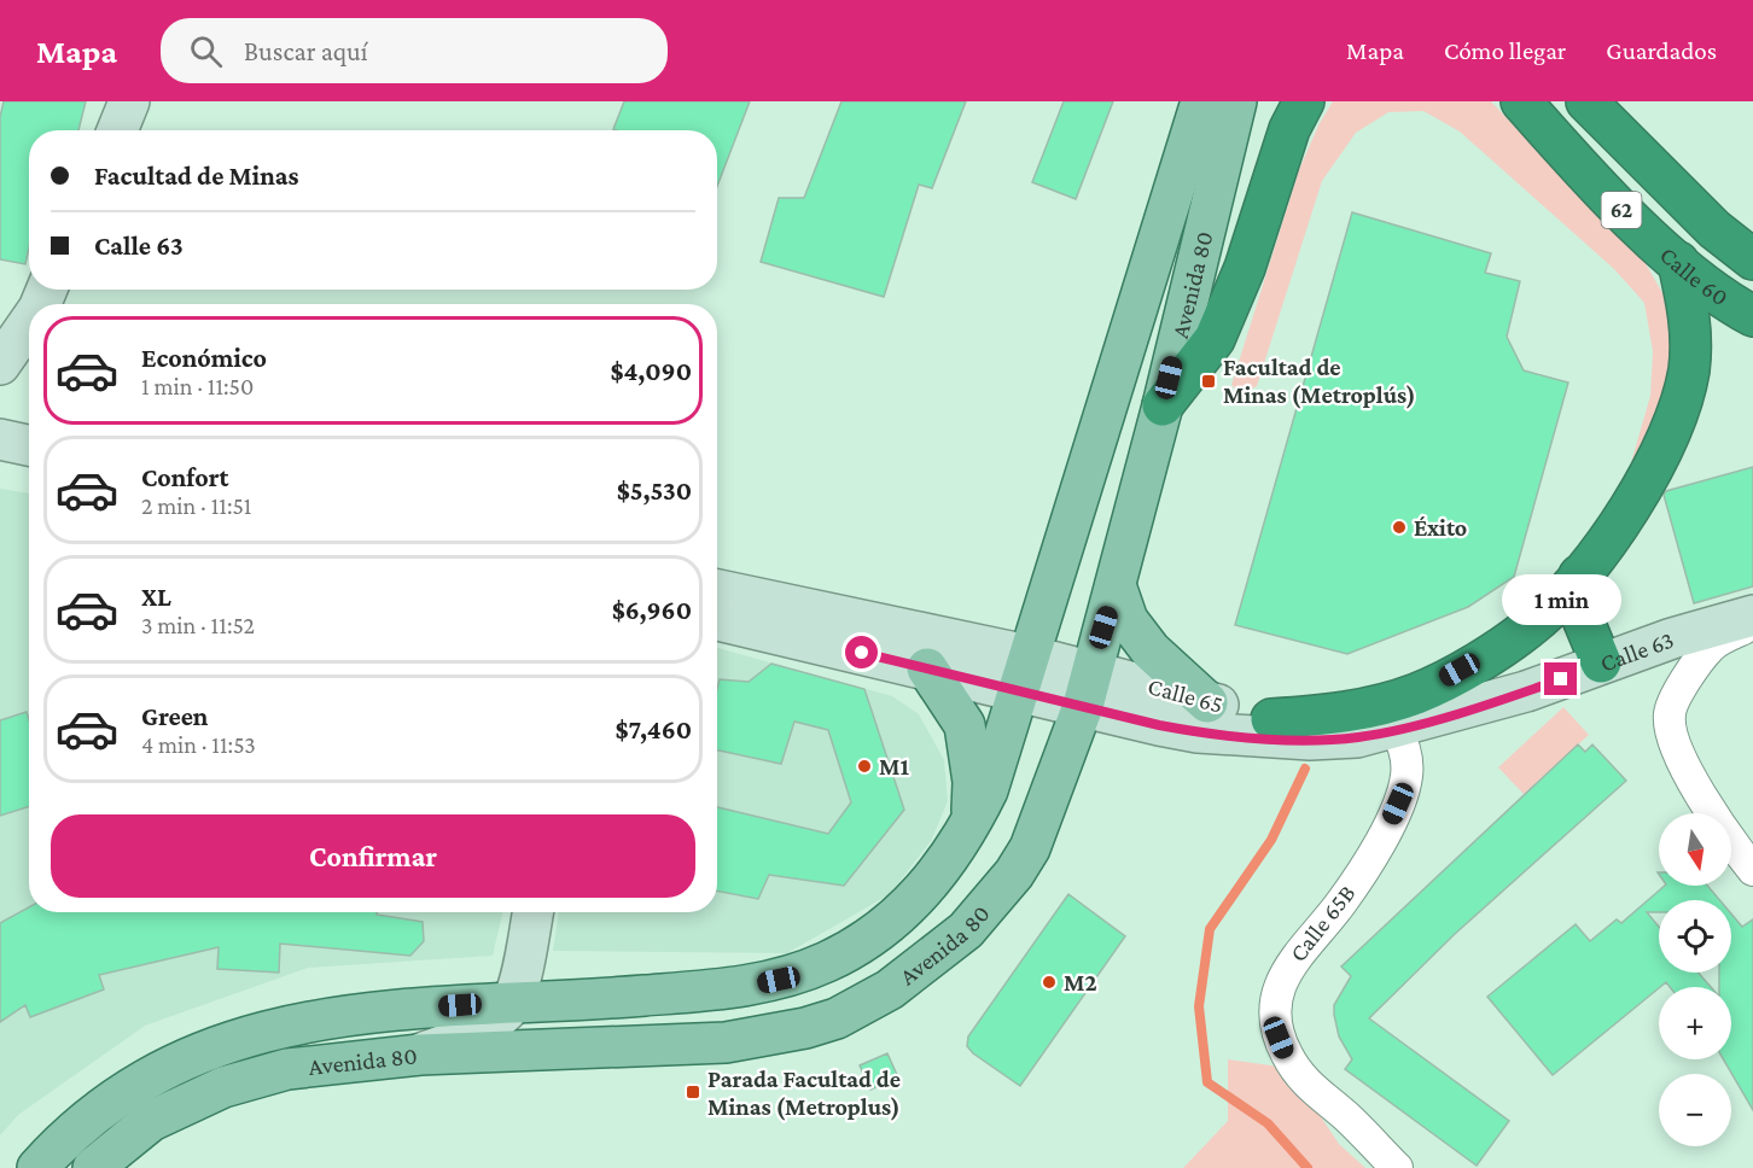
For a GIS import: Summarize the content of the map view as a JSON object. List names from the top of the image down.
{
  "streets": {
    "highway": ["62", "Calle 60"],
    "main road": ["Avenida 80", "Calle 63", "Calle 65"],
    "street": ["Calle 65B"]
  },
  "crossings": [
    ["Avenida 80", "Calle 65"],
    ["Calle 63", "Calle 65"],
    ["Calle 63", "Calle 65B"]
  ],
  "places": {
    "transit": ["Facultad de Minas (Metroplús)", "Parada Facultad de Minas (Metroplus)"],
    "other": ["Éxito", "M1", "M2"]
  },
  "north": "bottom",
  "page": {
    "header": "Mapa",
    "search": "Buscar aquí",
    "nav": ["Mapa", "Cómo llegar", "Guardados"],
    "banner": ["Facultad de Minas", "Calle 63"],
    "list": [
      {
        "name": "Económico",
        "note": "1 min · 11:50",
        "value": "$4,090"
      },
      {
        "name": "Confort",
        "note": "2 min · 11:51",
        "value": "$5,530"
      },
      {
        "name": "XL",
        "note": "3 min · 11:52",
        "value": "$6,960"
      },
      {
        "name": "Green",
        "note": "4 min · 11:53",
        "value": "$7,460"
      }
    ],
    "bubble": "1 min",
    "buttons": "Confirmar",
    "map_buttons": ["+", "−"]
  }
}
